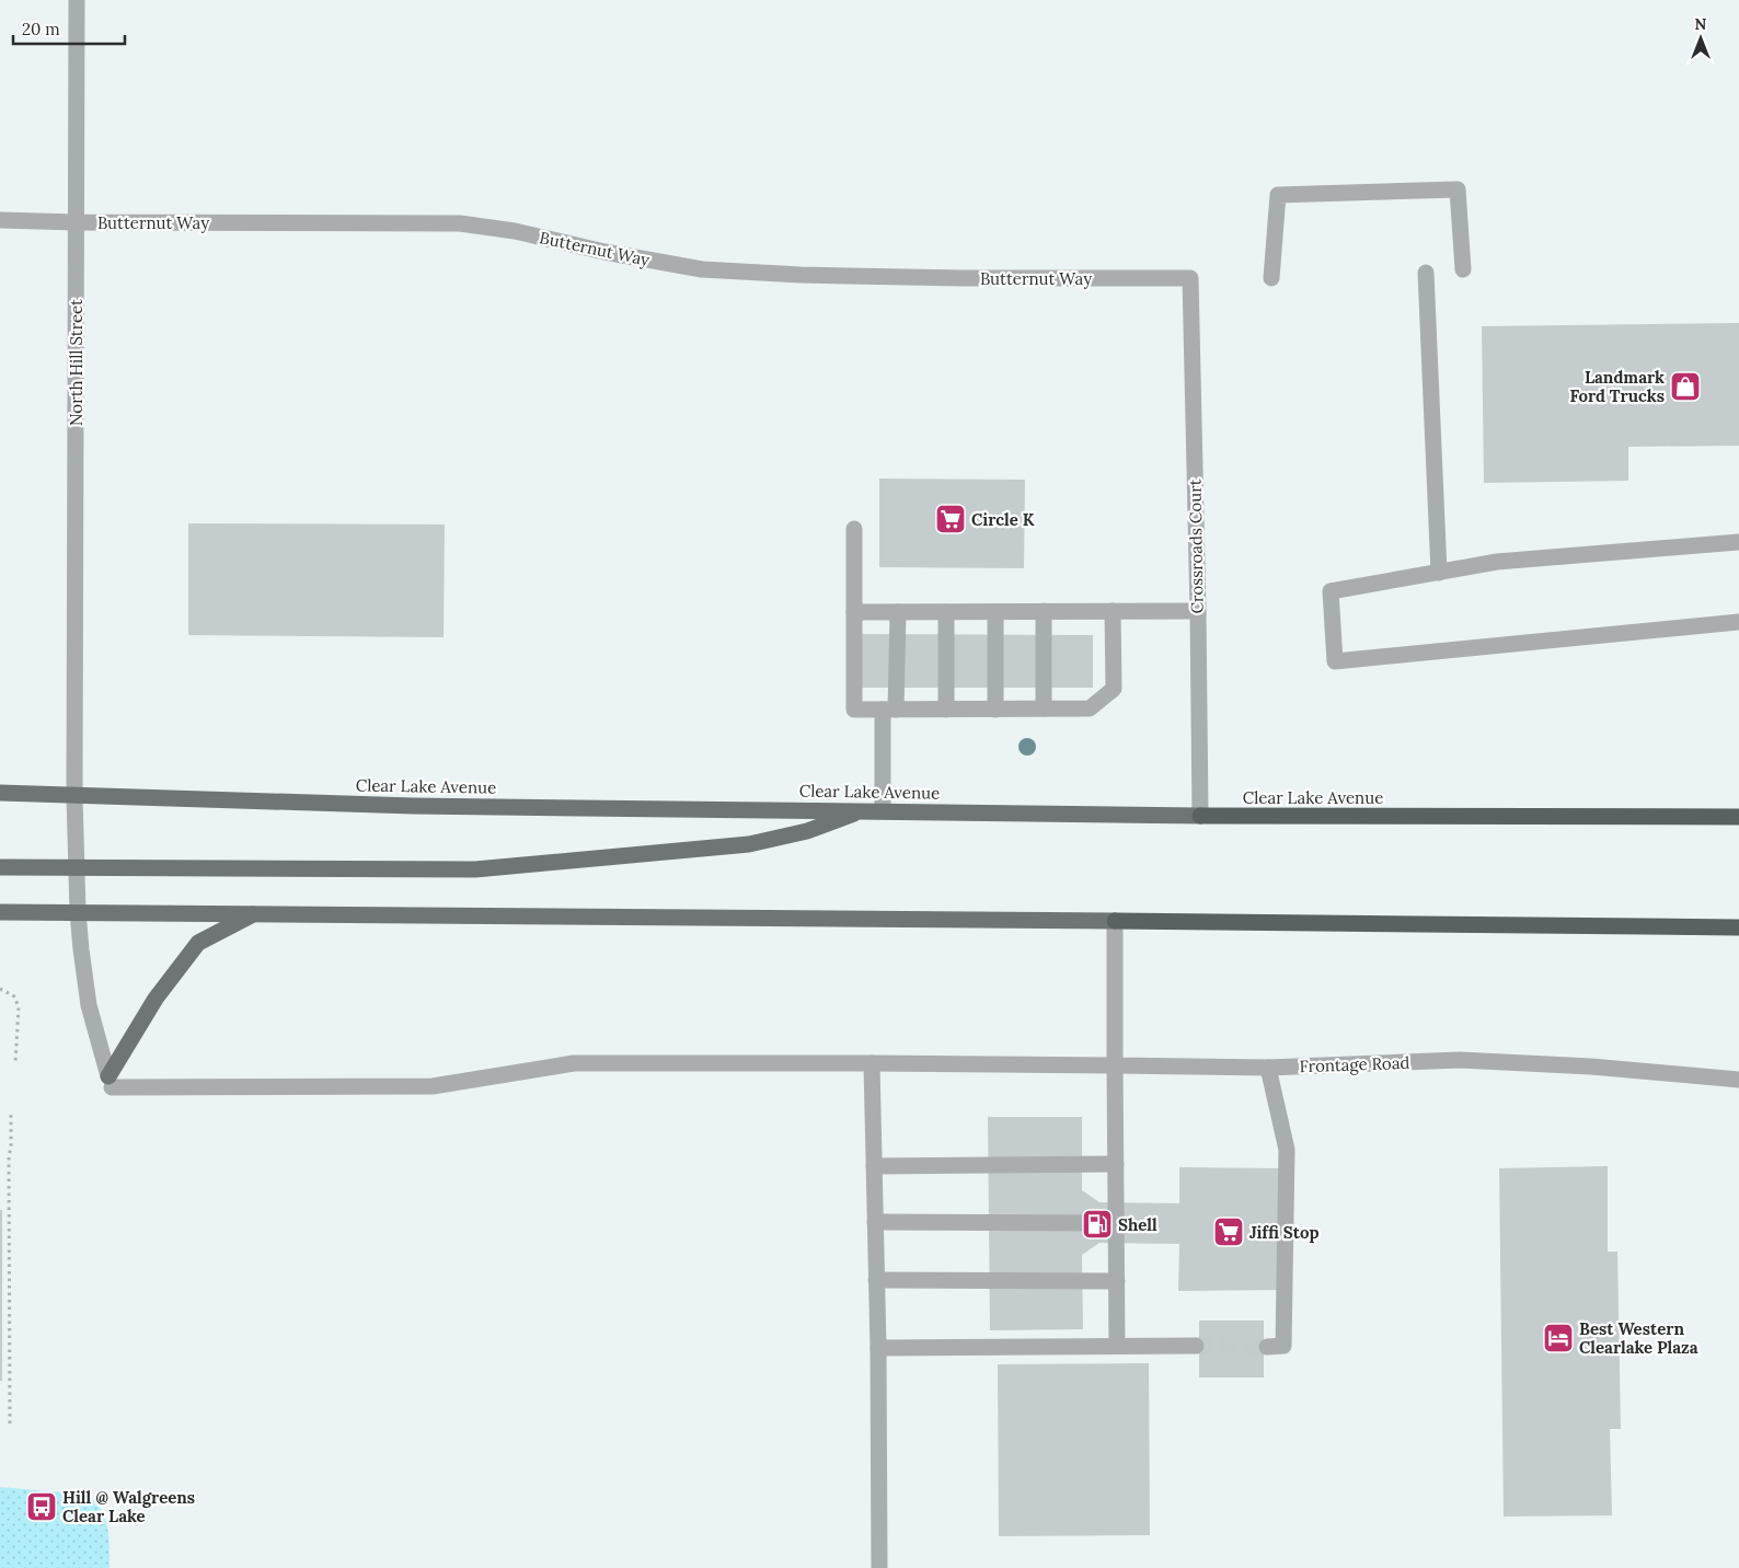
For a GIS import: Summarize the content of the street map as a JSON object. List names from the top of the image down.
{
  "streets": {
    "highway": ["Clear Lake Avenue"],
    "street": [
      "Butternut Way",
      "North Hill Street",
      "Crossroads Court",
      "Frontage Road"
    ]
  },
  "crossings": [
    ["Butternut Way", "North Hill Street"],
    ["Butternut Way", "Crossroads Court"],
    ["North Hill Street", "Clear Lake Avenue"],
    ["North Hill Street", "Frontage Road"],
    ["Crossroads Court", "Clear Lake Avenue"]
  ],
  "places": {
    "shop": ["Landmark Ford Trucks"],
    "supermarket": ["Circle K", "Jiffi Stop"],
    "fuel station": ["Shell"],
    "hotel": ["Best Western Clearlake Plaza"],
    "bus stop": ["Hill @ Walgreens Clear Lake"]
  },
  "scale_bar": "20 m",
  "north": "top"
}
